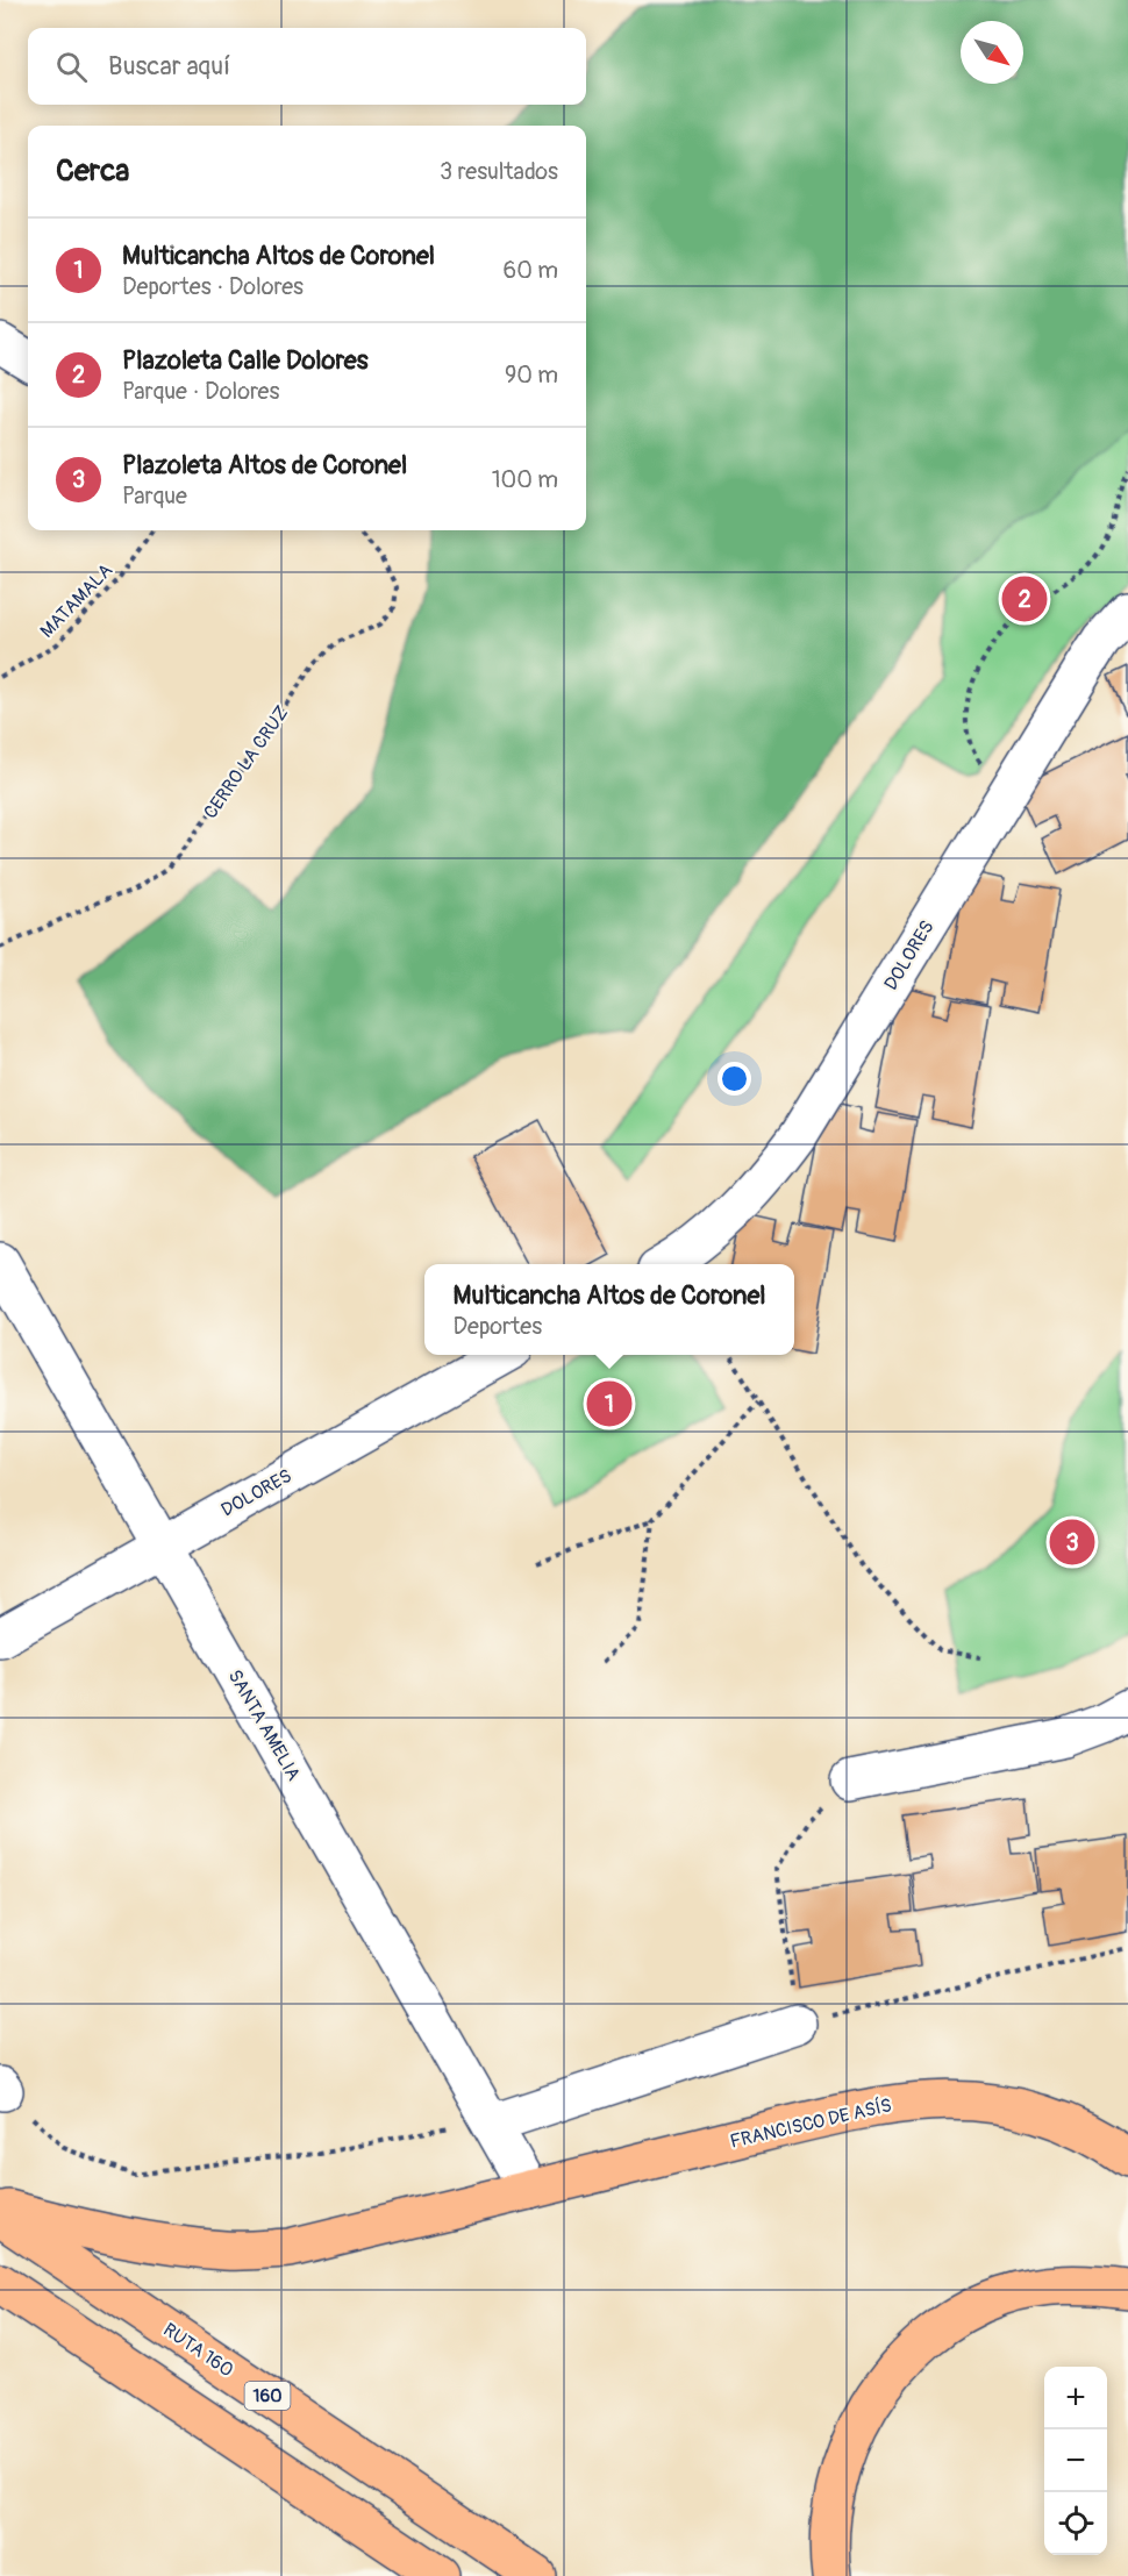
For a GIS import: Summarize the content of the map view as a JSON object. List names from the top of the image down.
{
  "streets": {
    "main road": ["FRANCISCO DE ASÍS", "RUTA 160", "160"],
    "street": ["DOLORES", "SANTA AMELIA"],
    "path": ["MATAMALA", "CERRO LA CRUZ"]
  },
  "crossings": [
    ["DOLORES", "SANTA AMELIA"],
    ["SANTA AMELIA", "FRANCISCO DE ASÍS"]
  ],
  "north": "bottom right",
  "page": {
    "search": "Buscar aquí",
    "heading": ["Cerca", "3 resultados"],
    "list": [
      {
        "mark": "1",
        "name": "Multicancha Altos de Coronel",
        "note": "Deportes · Dolores",
        "value": "60 m"
      },
      {
        "mark": "2",
        "name": "Plazoleta Calle Dolores",
        "note": "Parque · Dolores",
        "value": "90 m"
      },
      {
        "mark": "3",
        "name": "Plazoleta Altos de Coronel",
        "note": "Parque",
        "value": "100 m"
      }
    ],
    "pins": ["2", "1", "3"],
    "popup": ["Multicancha Altos de Coronel", "Deportes"],
    "map_buttons": ["+", "−"]
  }
}
